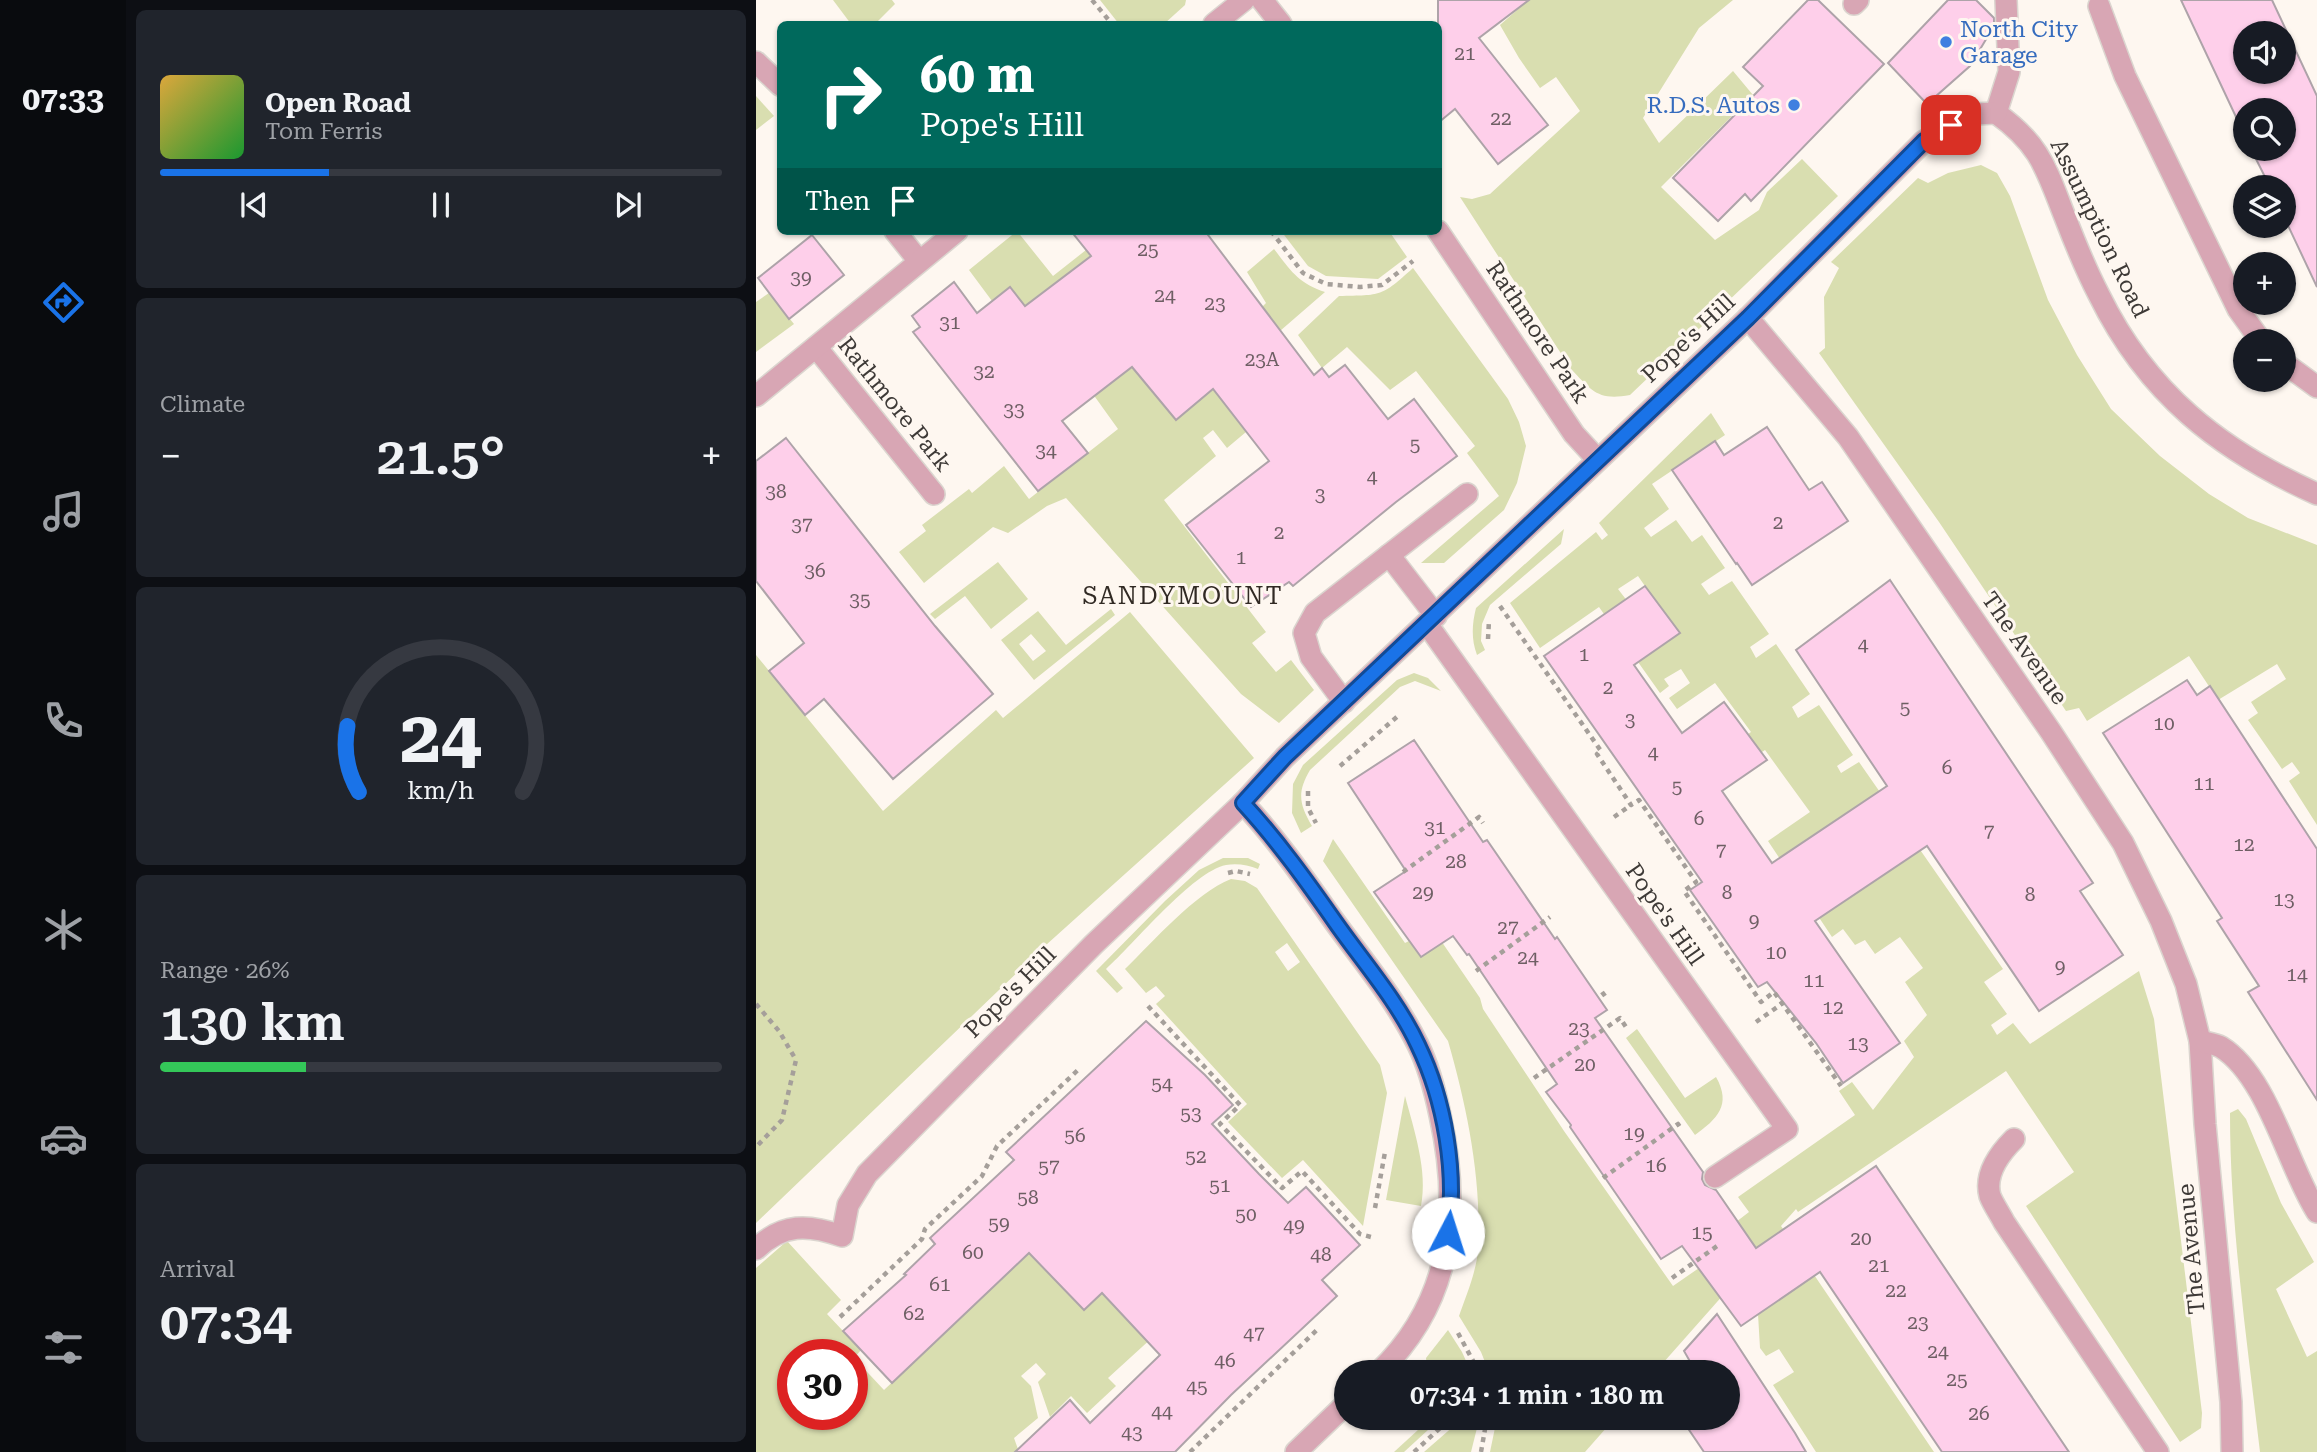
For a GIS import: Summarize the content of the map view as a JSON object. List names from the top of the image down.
{
  "streets": {
    "street": [
      "Assumption Road",
      "Rathmore Park",
      "Pope's Hill",
      "The Avenue"
    ]
  },
  "crossings": [
    ["Assumption Road", "Pope's Hill"],
    ["Rathmore Park", "Pope's Hill"],
    ["Pope's Hill", "The Avenue"]
  ],
  "districts": ["SANDYMOUNT"],
  "places": ["North City Garage", "R.D.S. Autos"],
  "house_numbers": [
    "21",
    "22",
    "25",
    "39",
    "24",
    "23",
    "31",
    "23A",
    "32",
    "33",
    "5",
    "34",
    "4",
    "38",
    "3",
    "2",
    "37",
    "2",
    "1",
    "36",
    "35",
    "4",
    "1",
    "2",
    "5",
    "3",
    "10",
    "4",
    "6",
    "11",
    "5",
    "6",
    "31",
    "7",
    "12",
    "7",
    "28",
    "29",
    "8",
    "8",
    "13",
    "9",
    "27",
    "10",
    "24",
    "9",
    "14",
    "11",
    "12",
    "23",
    "13",
    "20",
    "54",
    "53",
    "19",
    "56",
    "52",
    "16",
    "57",
    "51",
    "58",
    "50",
    "59",
    "49",
    "15",
    "20",
    "60",
    "48",
    "21",
    "61",
    "22",
    "62",
    "23",
    "47",
    "24",
    "46",
    "25",
    "45",
    "44",
    "26",
    "43"
  ],
  "page": {
    "tabs": "07:33",
    "map_buttons": ["+", "−"],
    "turn": ["60 m", "Pope's Hill"],
    "song": ["Open Road", "Tom Ferris"],
    "then": "Then",
    "tile": [
      "Climate",
      ["Range · 26%", "130 km"],
      ["Arrival", "07:34"]
    ],
    "heat": ["−", "21.5°", "+"],
    "limit": "30",
    "trip": "07:34 · 1 min · 180 m",
    "gauge": ["24", "km/h"]
  }
}
